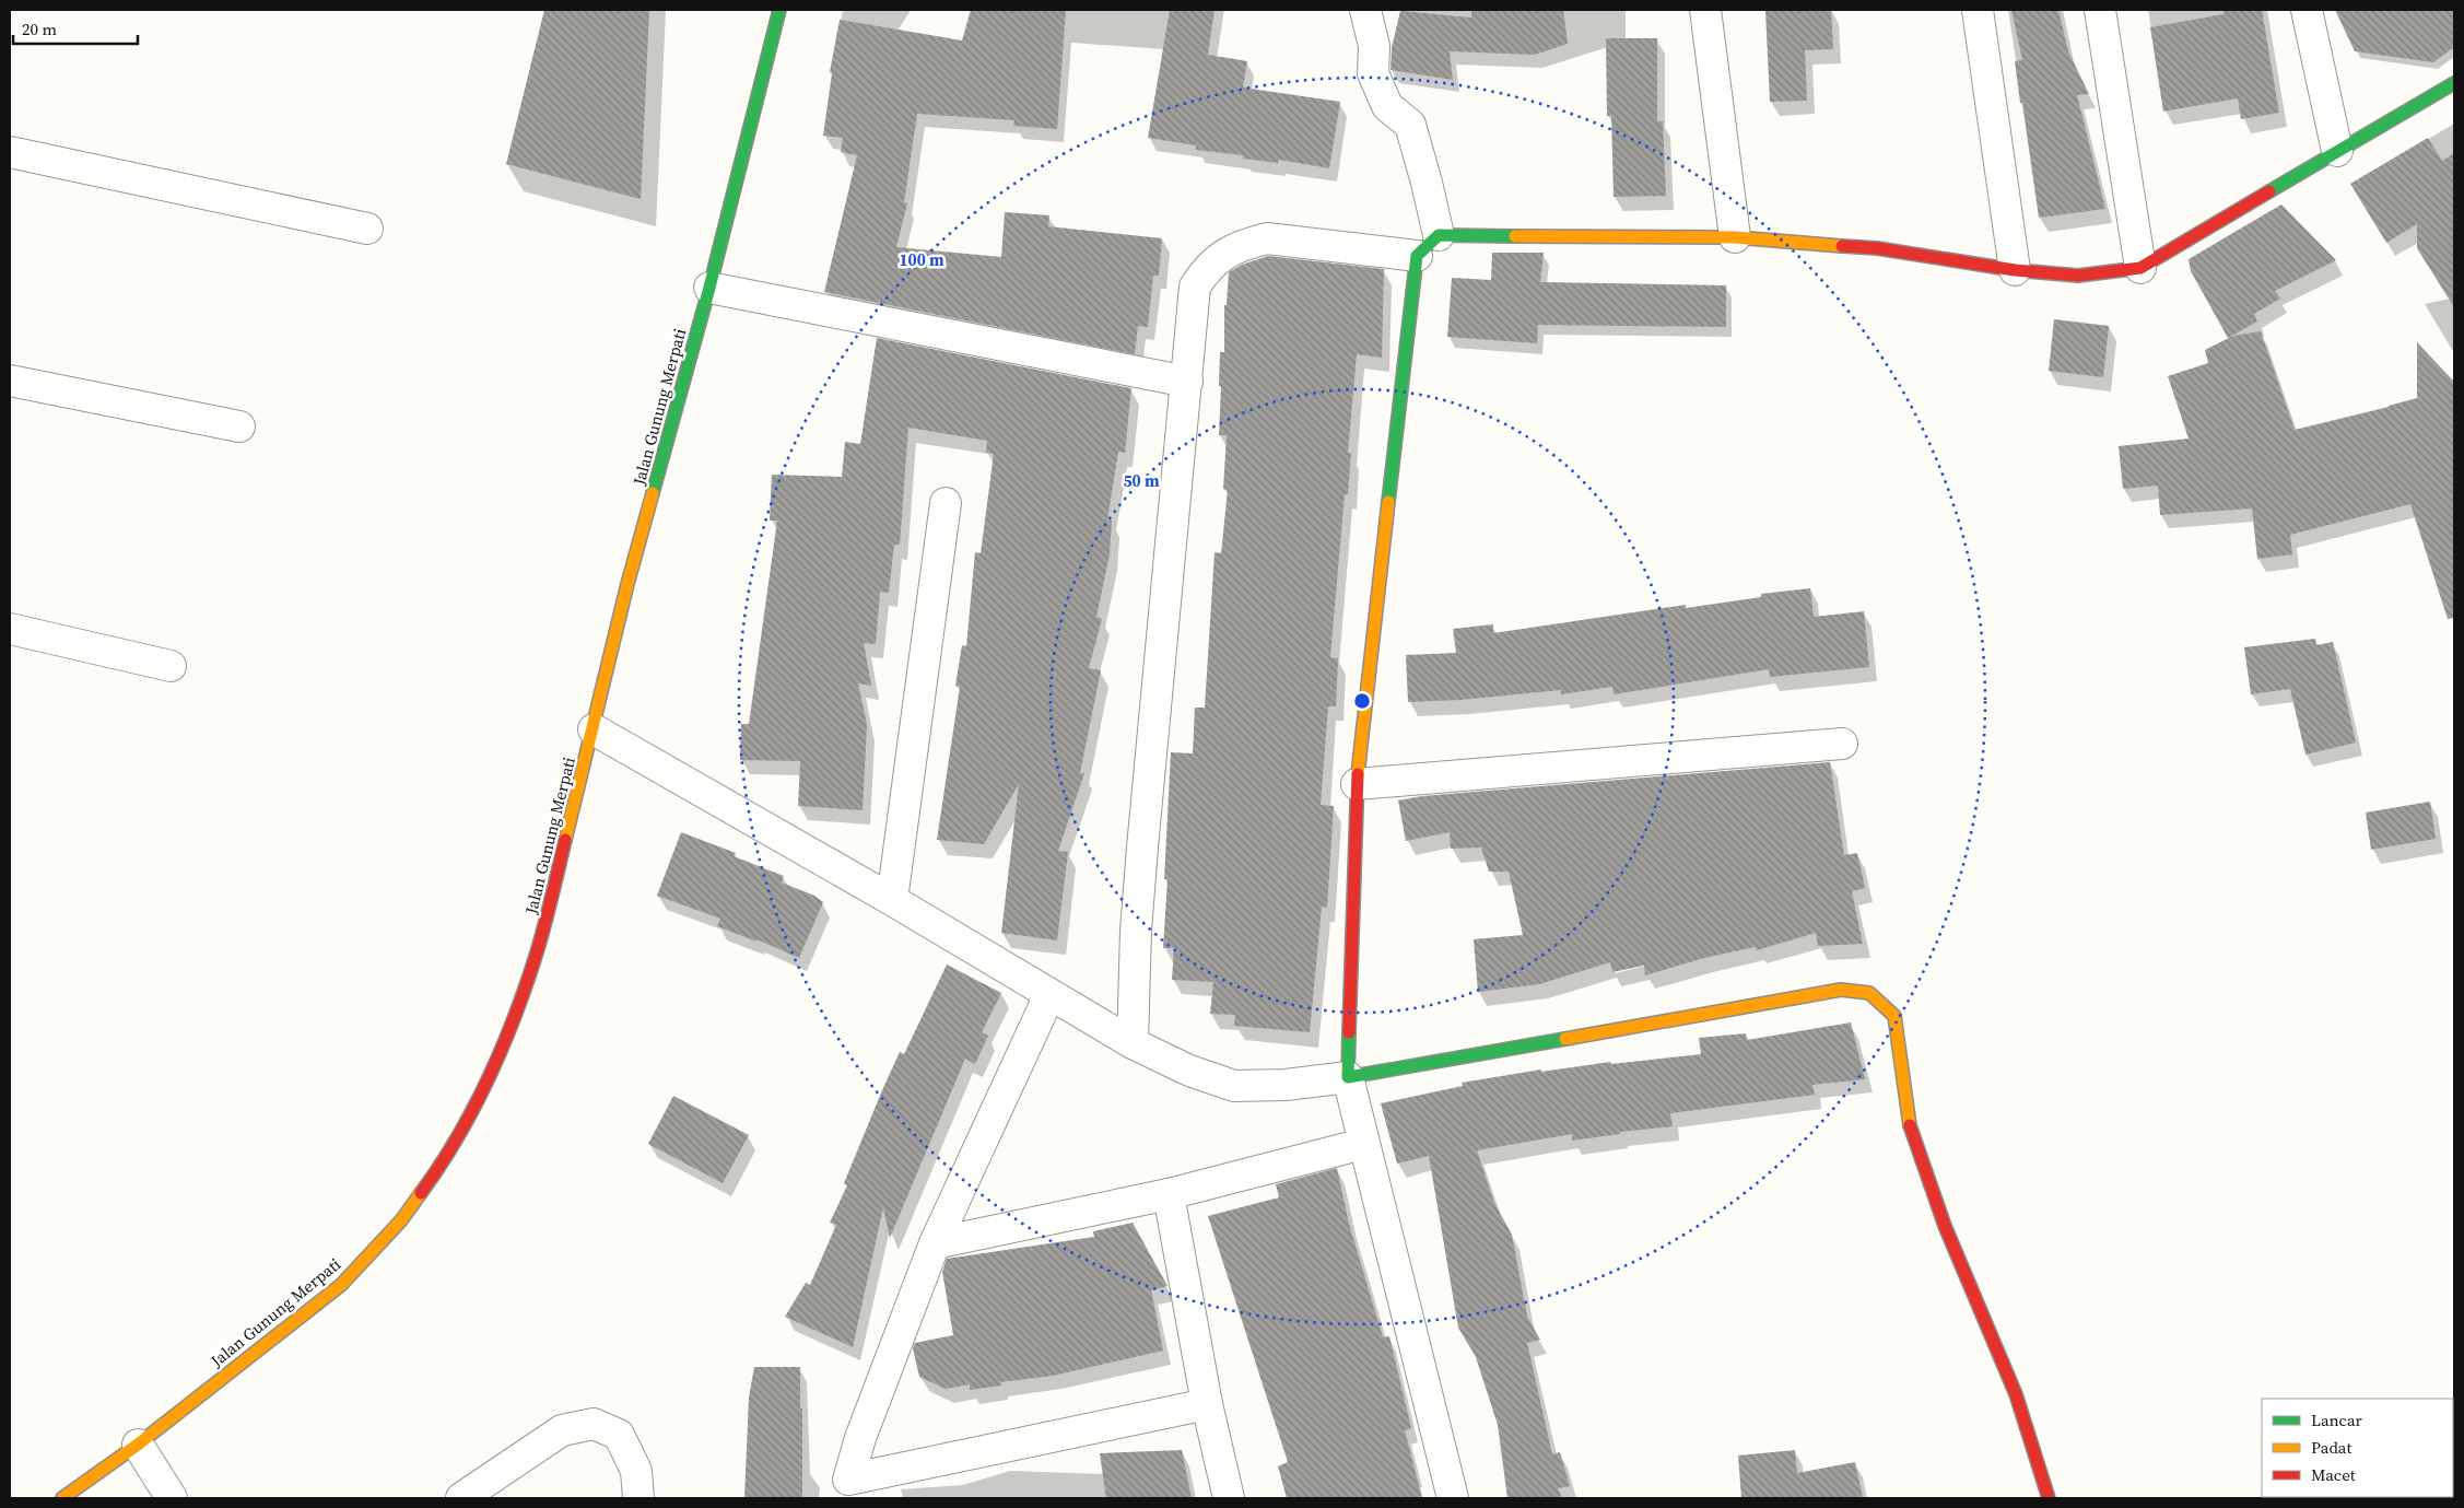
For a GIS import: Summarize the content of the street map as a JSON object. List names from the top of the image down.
{
  "streets": {
    "street": ["Jalan Gunung Merpati"]
  },
  "legend": ["Lancar", "Padat", "Macet"],
  "scale_bar": "20 m",
  "rings": ["100 m", "50 m"]
}
